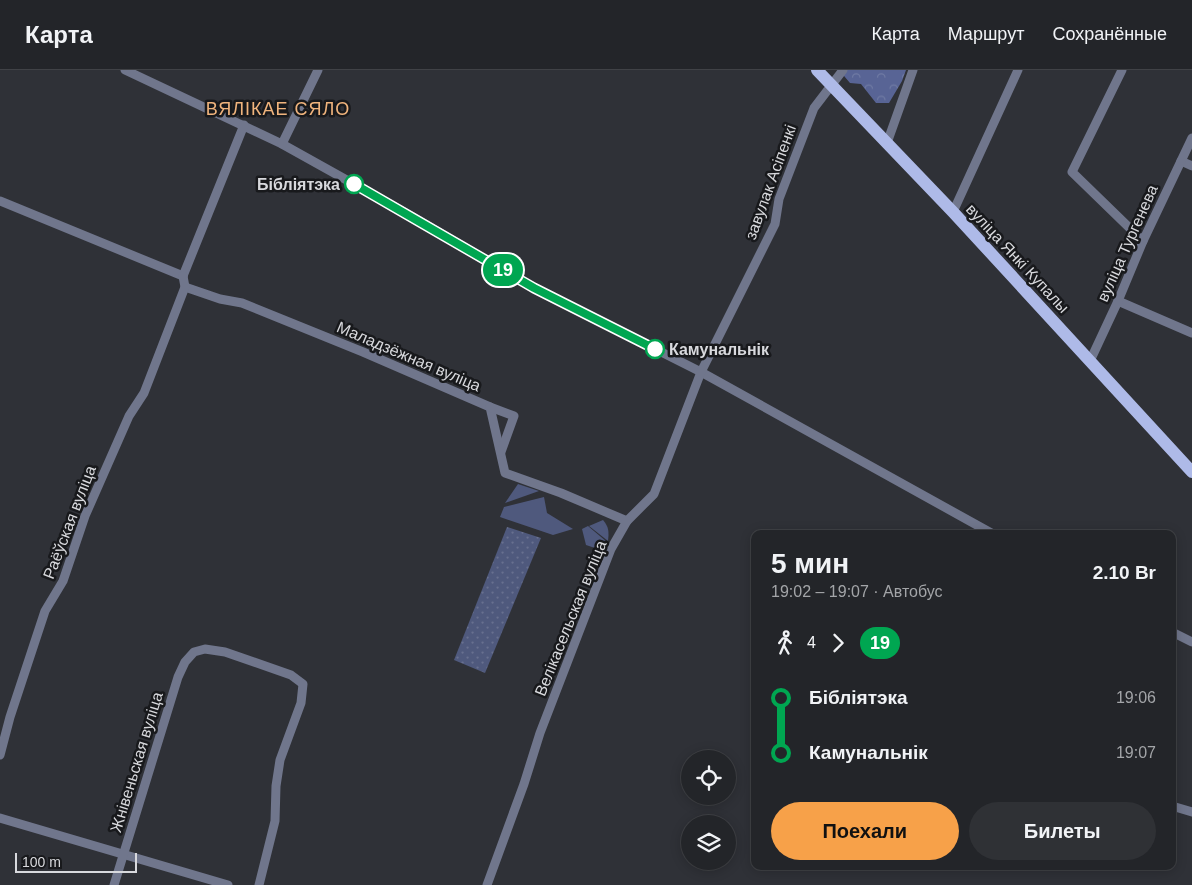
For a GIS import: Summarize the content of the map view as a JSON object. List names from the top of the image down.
{
  "streets": {
    "main road": ["вуліца Янкі Купалы"],
    "street": [
      "завулак Асіпенкі",
      "вуліца Тургенева",
      "Маладзёжная вуліца",
      "Раёўская вуліца",
      "Велікасельская вуліца",
      "Жнівеньская вуліца"
    ]
  },
  "crossings": [
    ["завулак Асіпенкі", "вуліца Янкі Купалы"],
    ["завулак Асіпенкі", "Велікасельская вуліца"],
    ["вуліца Тургенева", "вуліца Янкі Купалы"],
    ["Маладзёжная вуліца", "Раёўская вуліца"],
    ["Маладзёжная вуліца", "Велікасельская вуліца"]
  ],
  "districts": ["ВЯЛІКАЕ СЯЛО"],
  "places": ["Бібліятэка", "Камунальнік"],
  "lines": ["bus line 19"],
  "scale_bar": "100 m",
  "page": {
    "header": "Карта",
    "nav": ["Карта", "Маршрут", "Сохранённые"],
    "on_map": "19",
    "heading": ["5 мин", "19:02 – 19:07 · Автобус", "2.10 Br"],
    "legs": ["4", "19"],
    "list": [
      {
        "name": "Бібліятэка",
        "value": "19:06"
      },
      {
        "name": "Камунальнік",
        "value": "19:07"
      }
    ],
    "buttons": ["Поехали", "Билеты"],
    "scale": "100 m"
  }
}
